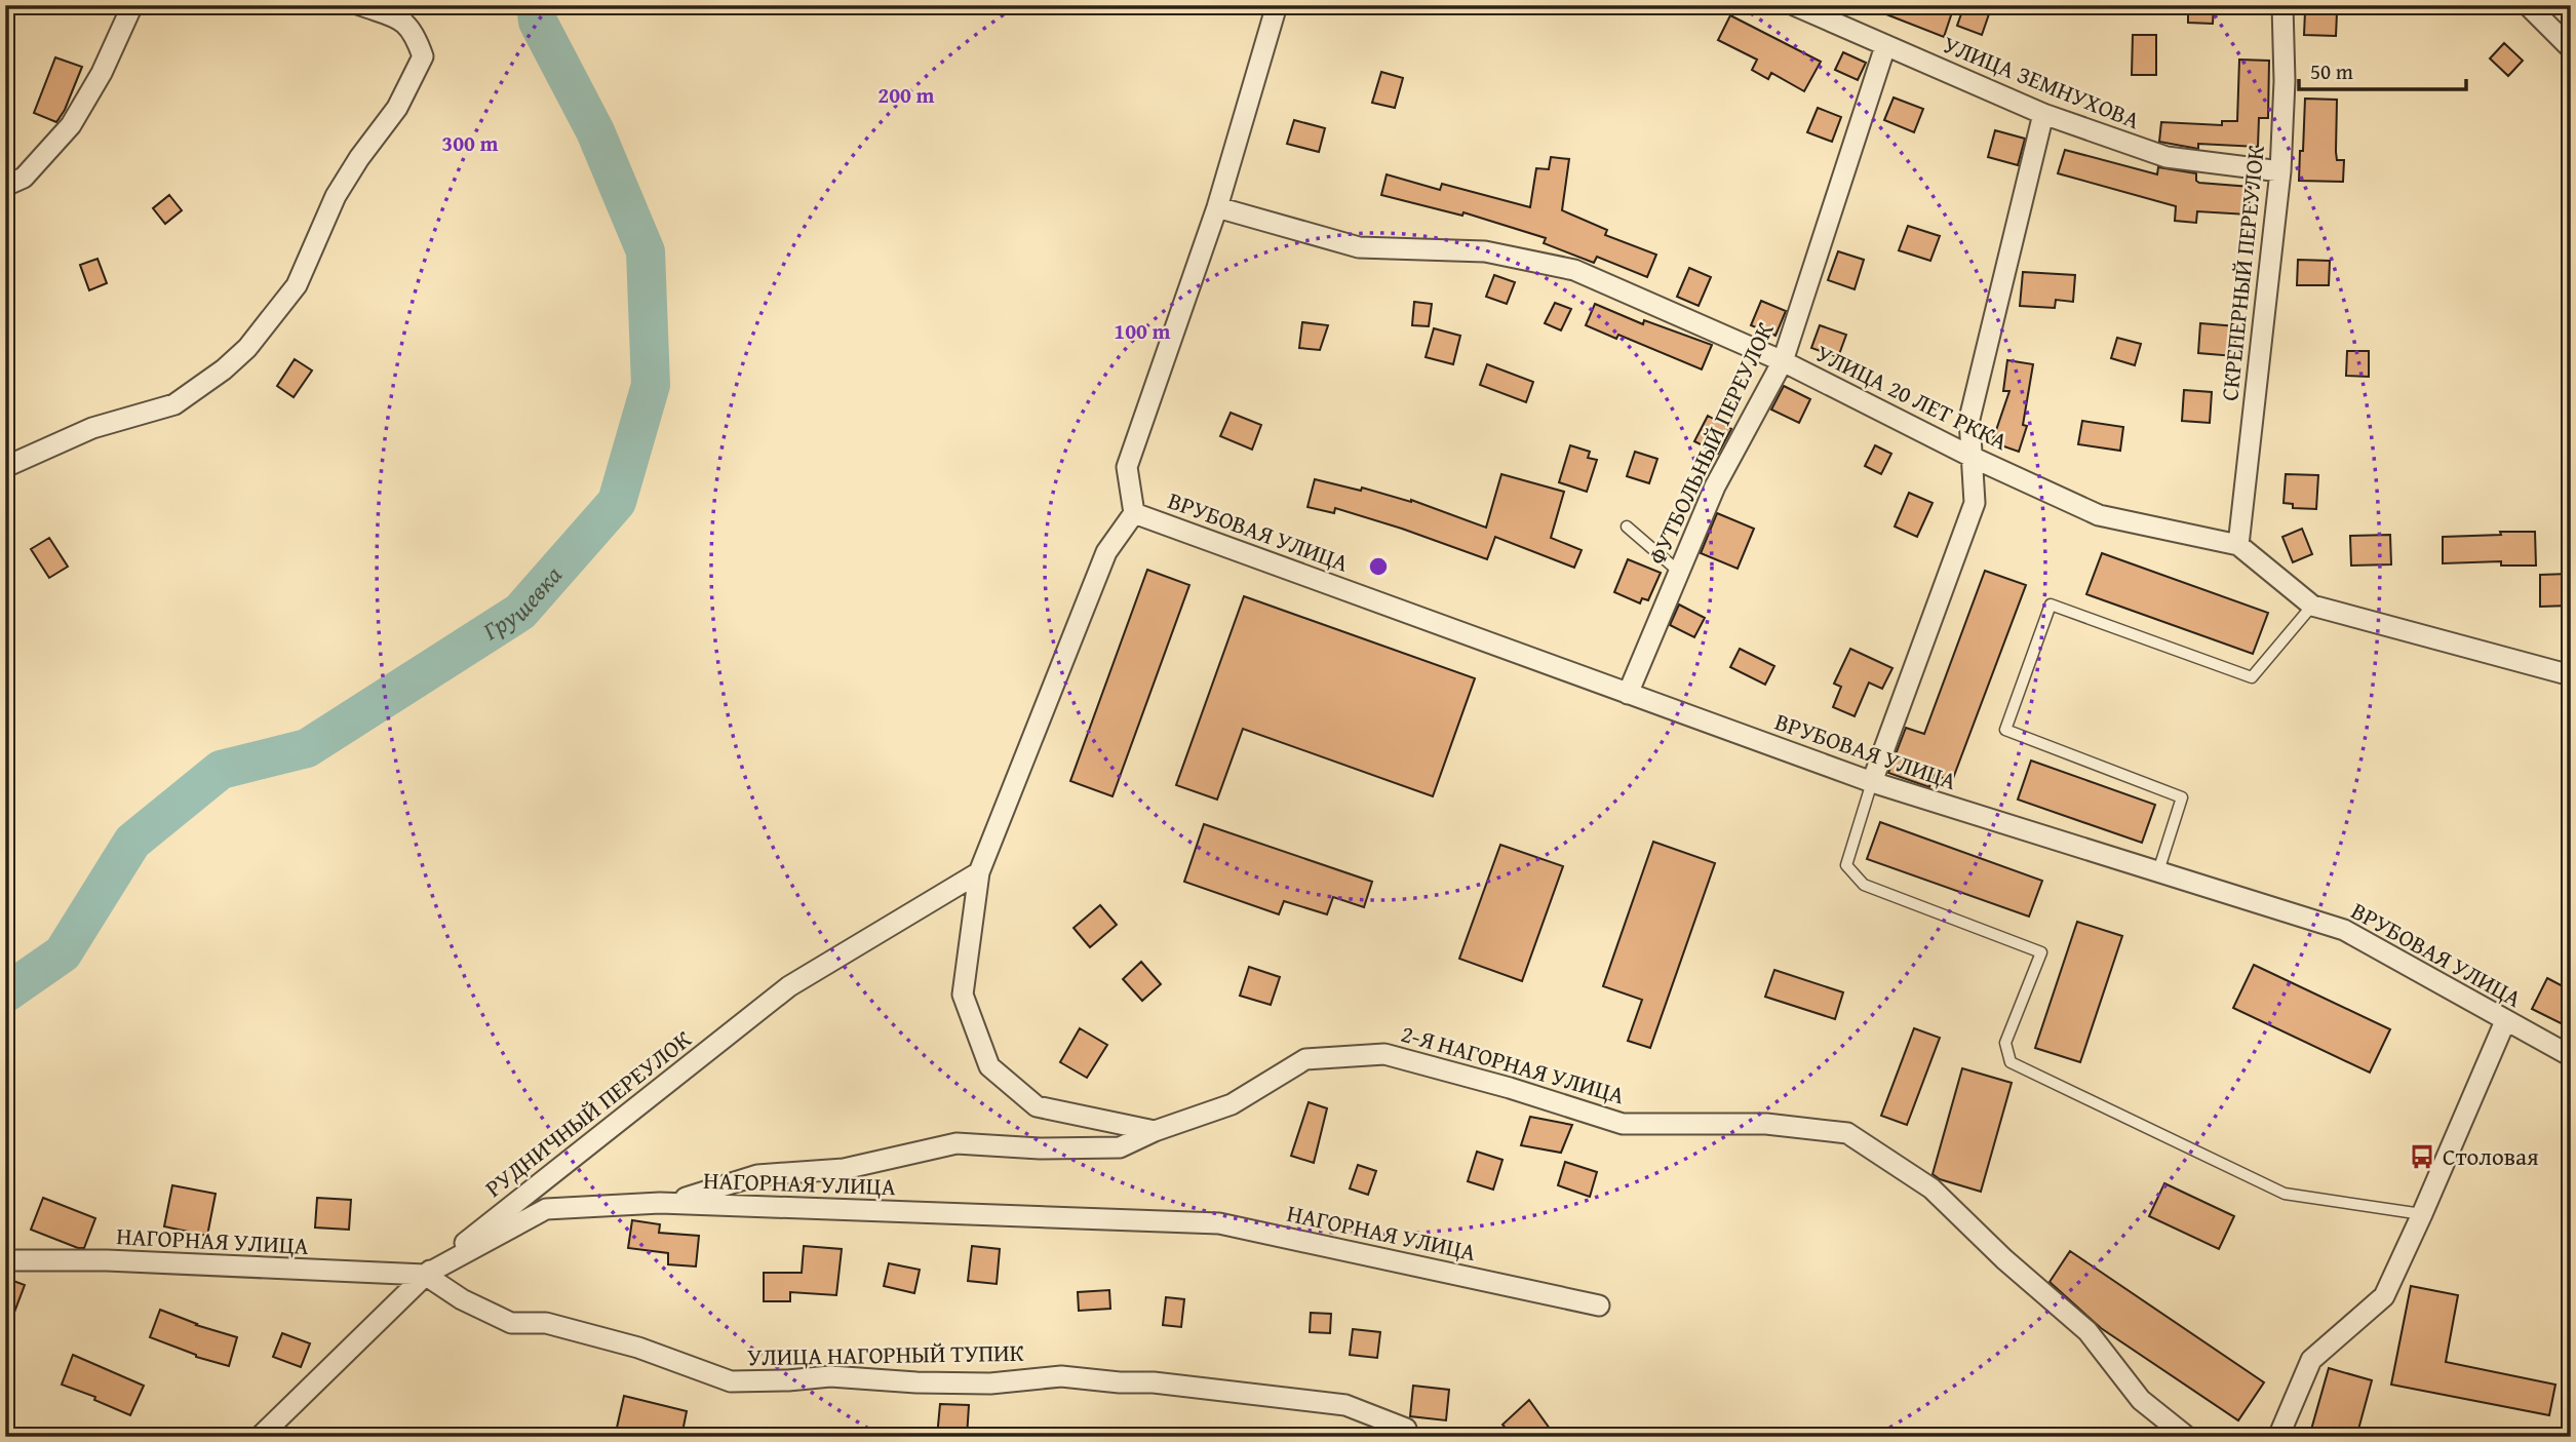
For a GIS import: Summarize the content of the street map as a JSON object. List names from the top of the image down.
{
  "streets": {
    "street": [
      "УЛИЦА ЗЕМНУХОВА",
      "СКРЕПЕРНЫЙ ПЕРЕУЛОК",
      "УЛИЦА 20 ЛЕТ РККА",
      "ФУТБОЛЬНЫЙ ПЕРЕУЛОК",
      "ВРУБОВАЯ УЛИЦА",
      "2-Я НАГОРНАЯ УЛИЦА",
      "РУДНИЧНЫЙ ПЕРЕУЛОК",
      "НАГОРНАЯ УЛИЦА",
      "УЛИЦА НАГОРНЫЙ ТУПИК"
    ]
  },
  "crossings": [
    ["УЛИЦА ЗЕМНУХОВА", "СКРЕПЕРНЫЙ ПЕРЕУЛОК"],
    ["УЛИЦА ЗЕМНУХОВА", "ФУТБОЛЬНЫЙ ПЕРЕУЛОК"],
    ["СКРЕПЕРНЫЙ ПЕРЕУЛОК", "УЛИЦА 20 ЛЕТ РККА"],
    ["УЛИЦА 20 ЛЕТ РККА", "ФУТБОЛЬНЫЙ ПЕРЕУЛОК"],
    ["ФУТБОЛЬНЫЙ ПЕРЕУЛОК", "ВРУБОВАЯ УЛИЦА"],
    ["2-Я НАГОРНАЯ УЛИЦА", "НАГОРНАЯ УЛИЦА"],
    ["РУДНИЧНЫЙ ПЕРЕУЛОК", "НАГОРНАЯ УЛИЦА"],
    ["РУДНИЧНЫЙ ПЕРЕУЛОК", "УЛИЦА НАГОРНЫЙ ТУПИК"],
    ["НАГОРНАЯ УЛИЦА", "УЛИЦА НАГОРНЫЙ ТУПИК"]
  ],
  "water": ["Грушевка"],
  "places": {
    "bus stop": ["Столовая"]
  },
  "scale_bar": "50 m",
  "rings": ["200 m", "300 m", "100 m"]
}
